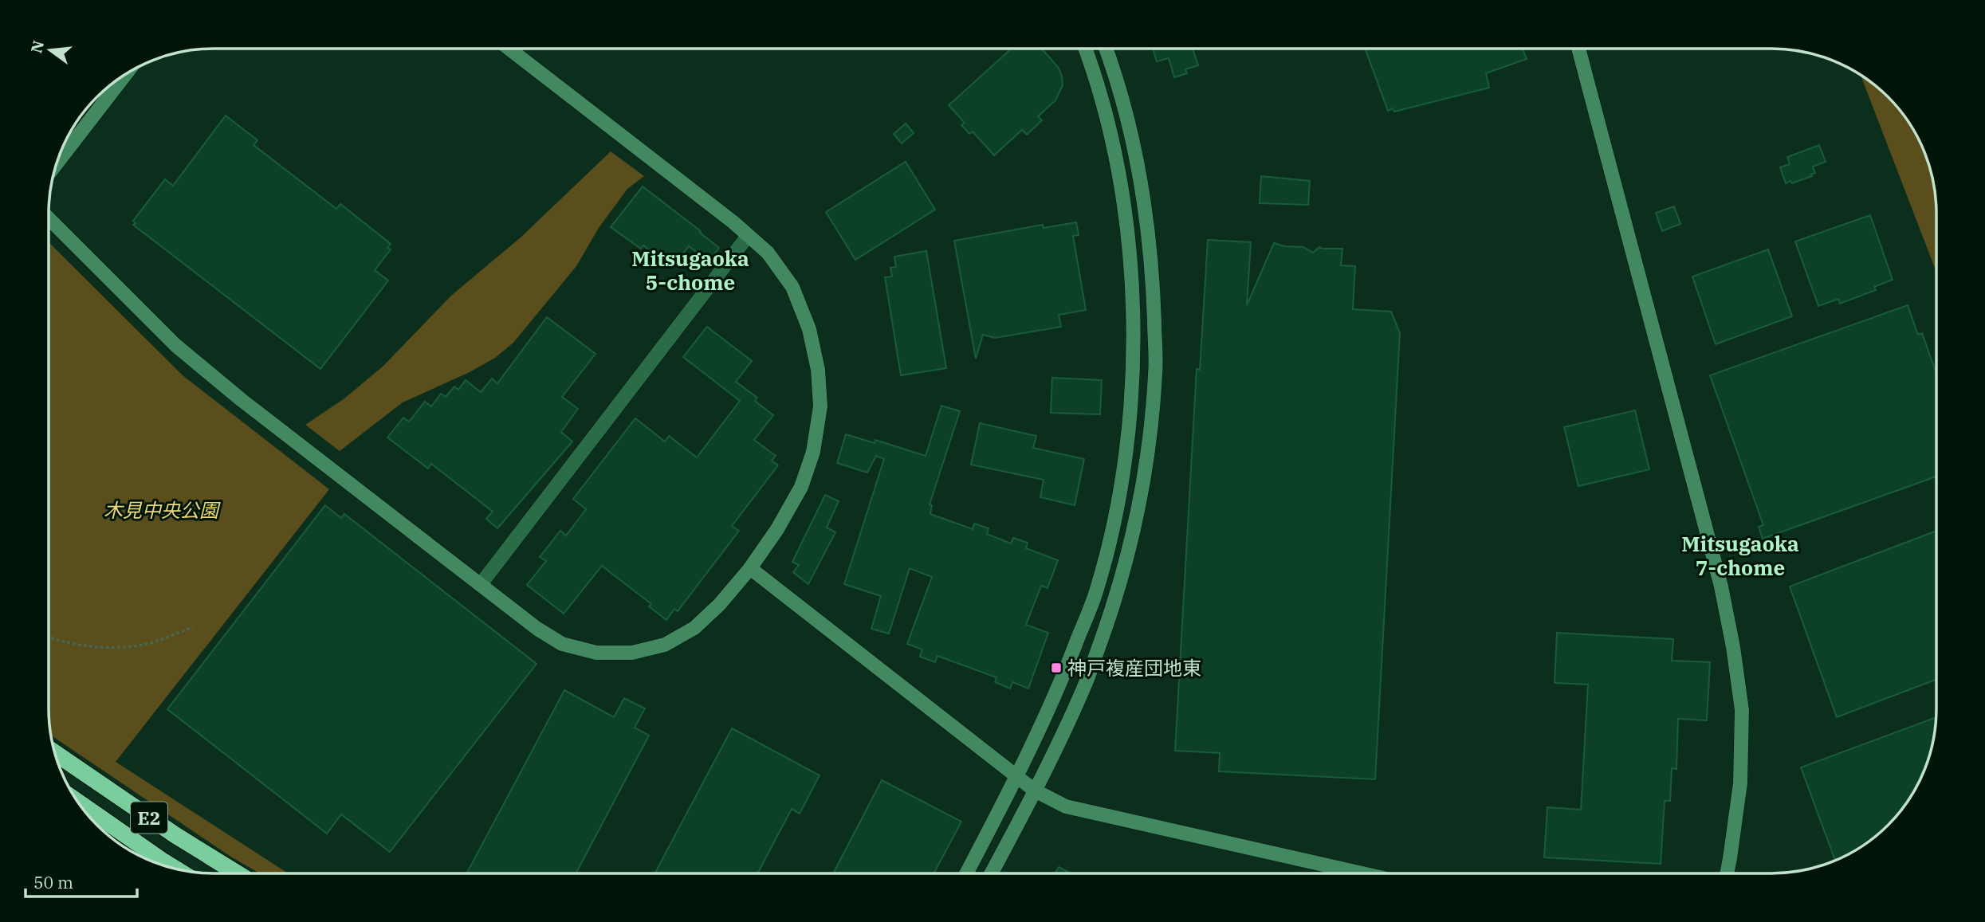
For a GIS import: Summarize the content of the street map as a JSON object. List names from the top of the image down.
{
  "streets": {
    "highway": ["E2"]
  },
  "districts": ["Mitsugaoka 5-chome", "Mitsugaoka 7-chome"],
  "parks": ["木見中央公園"],
  "places": {
    "transit": ["神戸複産団地東"]
  },
  "scale_bar": "50 m",
  "north": "left"
}
